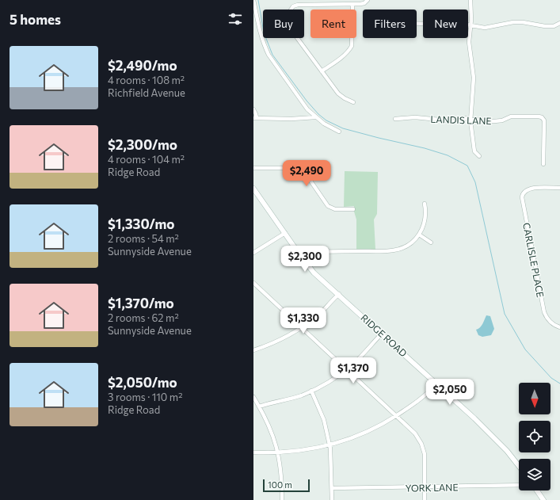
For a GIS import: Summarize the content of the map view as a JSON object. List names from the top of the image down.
{
  "streets": {
    "street": [
      "LANDIS LANE",
      "CARLISLE PLACE",
      "RIDGE ROAD",
      "YORK LANE"
    ]
  },
  "scale_bar": "100 m",
  "north": "bottom",
  "page": {
    "heading": "5 homes",
    "chip": [
      "Buy",
      "Rent",
      "Filters",
      "New"
    ],
    "list": [
      {
        "name": "$2,490/mo",
        "note": "4 rooms · 108 m² · Richfield Avenue"
      },
      {
        "name": "$2,300/mo",
        "note": "4 rooms · 104 m² · Ridge Road"
      },
      {
        "name": "$1,330/mo",
        "note": "2 rooms · 54 m² · Sunnyside Avenue"
      },
      {
        "name": "$1,370/mo",
        "note": "2 rooms · 62 m² · Sunnyside Avenue"
      },
      {
        "name": "$2,050/mo",
        "note": "3 rooms · 110 m² · Ridge Road"
      }
    ],
    "price": [
      "$2,490",
      "$2,300",
      "$1,330",
      "$1,370",
      "$2,050"
    ],
    "scale": "100 m"
  }
}
